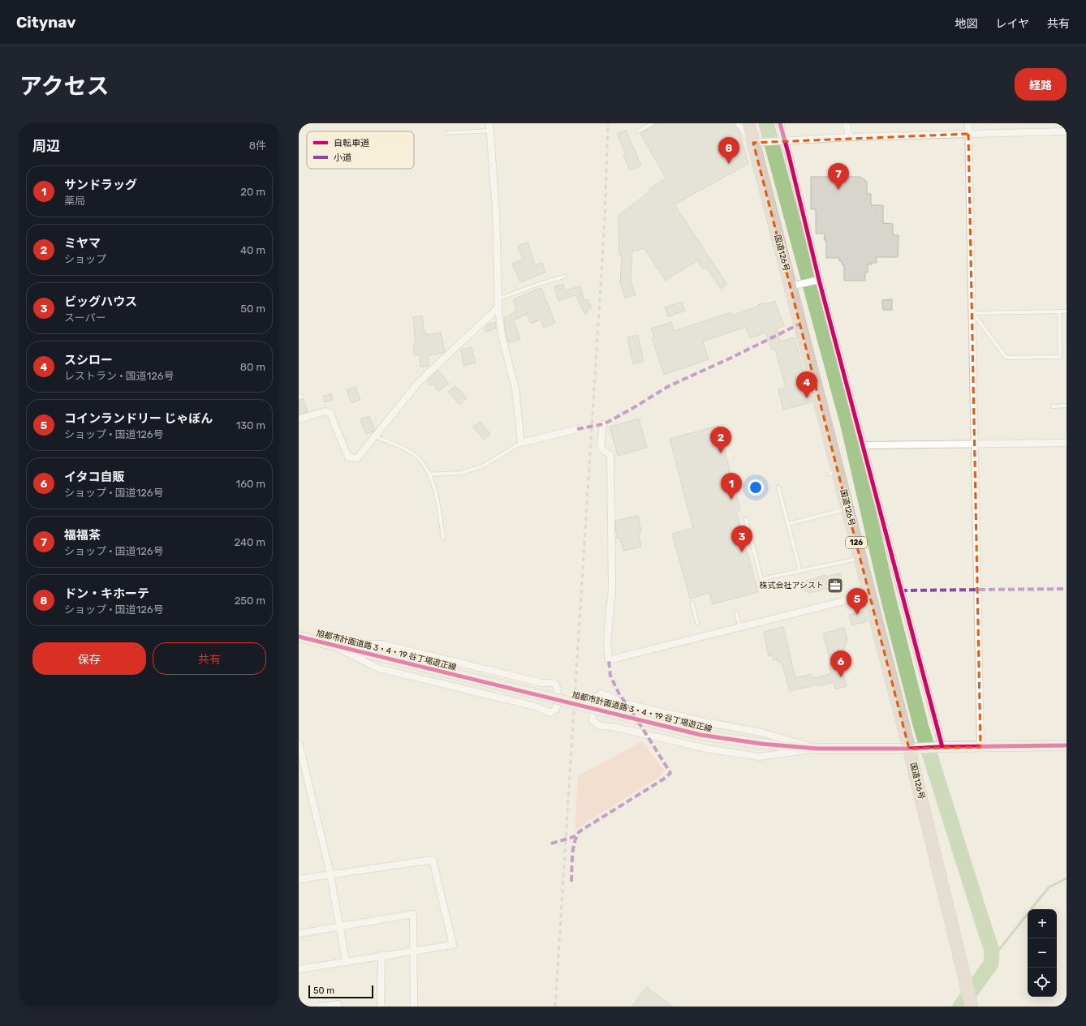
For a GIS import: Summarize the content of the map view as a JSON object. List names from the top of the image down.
{
  "streets": {
    "highway": ["国道126号", "126"],
    "street": ["旭都市計画道路 3・4・19 谷丁場遊正線"]
  },
  "crossings": [
    ["国道126号", "旭都市計画道路 3・4・19 谷丁場遊正線"]
  ],
  "places": {
    "office": ["株式会社アシスト"]
  },
  "legend": ["自転車道", "小道"],
  "scale_bar": "50 m",
  "page": {
    "header": "Citynav",
    "nav": ["地図", "レイヤ", "共有"],
    "title": "アクセス",
    "buttons": [
      "経路",
      ["保存", "共有"]
    ],
    "heading": ["周辺", "8件"],
    "pins": [
      "8",
      "7",
      "4",
      "2",
      "1",
      "3",
      "5",
      "6"
    ],
    "list": [
      {
        "mark": "1",
        "name": "サンドラッグ",
        "note": "薬局",
        "value": "20 m"
      },
      {
        "mark": "2",
        "name": "ミヤマ",
        "note": "ショップ",
        "value": "40 m"
      },
      {
        "mark": "3",
        "name": "ビッグハウス",
        "note": "スーパー",
        "value": "50 m"
      },
      {
        "mark": "4",
        "name": "スシロー",
        "note": "レストラン · 国道126号",
        "value": "80 m"
      },
      {
        "mark": "5",
        "name": "コインランドリー じゃぼん",
        "note": "ショップ · 国道126号",
        "value": "130 m"
      },
      {
        "mark": "6",
        "name": "イタコ自販",
        "note": "ショップ · 国道126号",
        "value": "160 m"
      },
      {
        "mark": "7",
        "name": "福福茶",
        "note": "ショップ · 国道126号",
        "value": "240 m"
      },
      {
        "mark": "8",
        "name": "ドン・キホーテ",
        "note": "ショップ · 国道126号",
        "value": "250 m"
      }
    ],
    "map_buttons": ["+", "−"],
    "scale": "50 m"
  }
}
